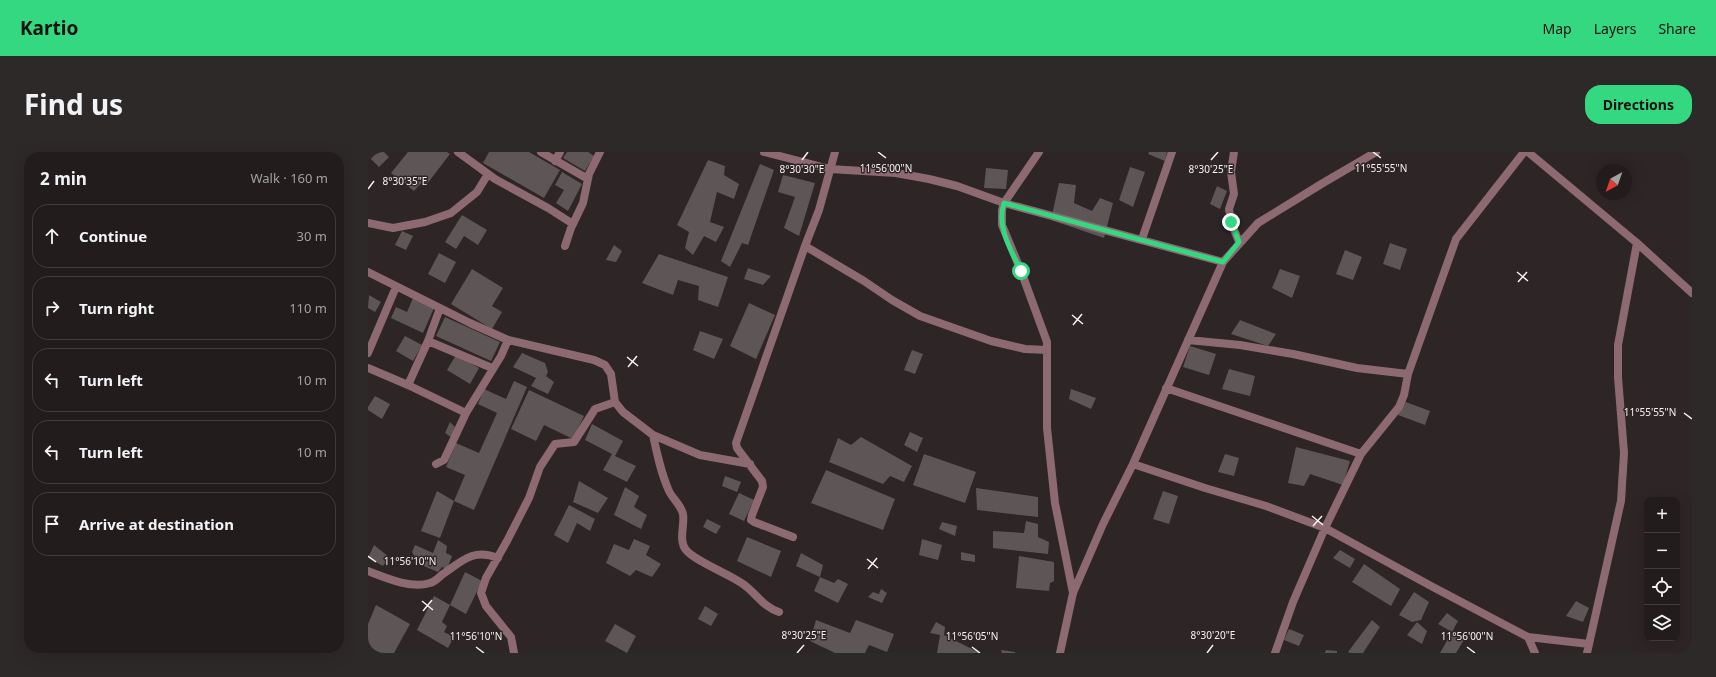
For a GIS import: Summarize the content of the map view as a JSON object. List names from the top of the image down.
{
  "north": "bottom left",
  "page": {
    "header": "Kartio",
    "nav": ["Map", "Layers", "Share"],
    "title": "Find us",
    "buttons": "Directions",
    "heading": ["2 min", "Walk · 160 m"],
    "list": [
      ["Continue", "30 m"],
      ["Turn right", "110 m"],
      ["Turn left", "10 m"],
      ["Turn left", "10 m"],
      "Arrive at destination"
    ],
    "map_buttons": ["+", "−"]
  },
  "coordinates": [
    "11°56'00\"N",
    "11°55'55\"N",
    "8°30'30\"E",
    "8°30'25\"E",
    "8°30'35\"E",
    "11°56'10\"N",
    "8°30'20\"E",
    "11°56'05\"N"
  ]
}
